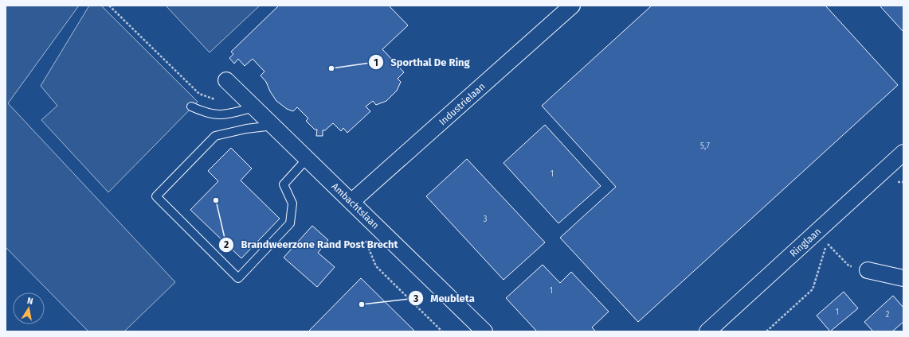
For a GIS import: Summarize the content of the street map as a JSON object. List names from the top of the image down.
{
  "streets": {
    "street": ["Industrielaan", "Ambachtslaan", "Ringlaan"]
  },
  "crossings": [
    ["Industrielaan", "Ambachtslaan"]
  ],
  "places": ["Sporthal De Ring", "Brandweerzone Rand Post Brecht", "Meubleta"],
  "house_numbers": [
    "5,7",
    "1",
    "3",
    "1",
    "1",
    "2"
  ],
  "north": "top"
}
